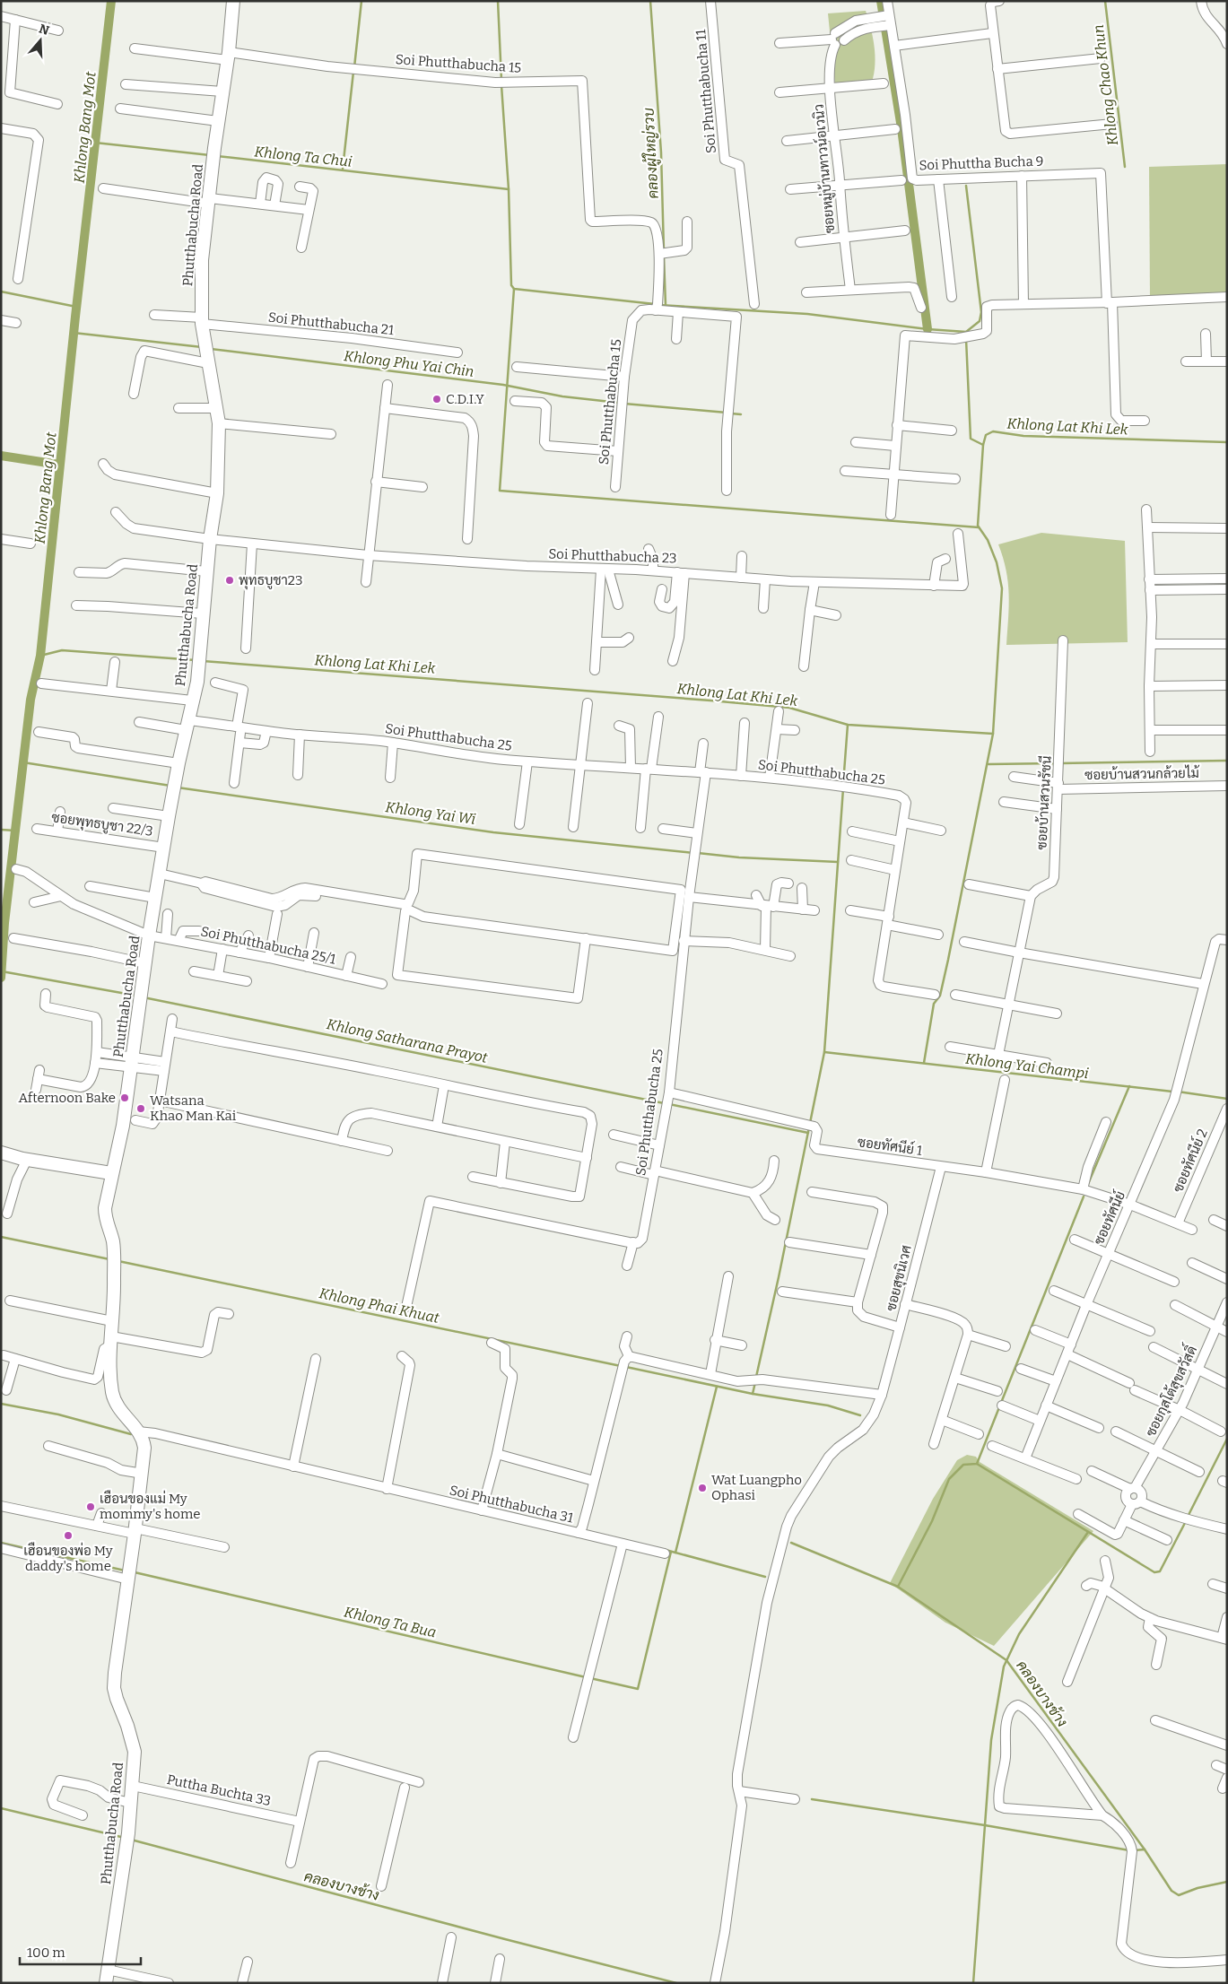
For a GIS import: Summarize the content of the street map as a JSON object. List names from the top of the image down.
{
  "streets": {
    "main road": ["Phutthabucha Road"],
    "street": [
      "Soi Phutthabucha 15",
      "Soi Phutthabucha 11",
      "Soi Phuttha Bucha 9",
      "ซอยหมู่บ้านทาวน์อเวนิว",
      "Soi Phutthabucha 21",
      "Soi Phutthabucha 23",
      "Soi Phutthabucha 25",
      "ซอยบ้านสวนกล้วยไม้",
      "ซอยบ้านสวนรัชนี",
      "ซอยพุทธบูชา 22/3",
      "Soi Phutthabucha 25/1",
      "ซอยทัศนีย์ 1",
      "ซอยทัศนีย์ 2",
      "ซอยทัศนีย์",
      "ซอยสุขนิเวศ",
      "ซอยกุสโต้สุขสวัสดิ์",
      "Soi Phutthabucha 31",
      "Puttha Buchta 33"
    ]
  },
  "crossings": [
    ["Soi Phutthabucha 15", "Phutthabucha Road"],
    ["Phutthabucha Road", "Soi Phutthabucha 21"],
    ["Phutthabucha Road", "Soi Phutthabucha 23"],
    ["Phutthabucha Road", "Soi Phutthabucha 25"],
    ["Phutthabucha Road", "ซอยพุทธบูชา 22/3"],
    ["Phutthabucha Road", "Soi Phutthabucha 25/1"],
    ["Phutthabucha Road", "Soi Phutthabucha 31"],
    ["Phutthabucha Road", "Puttha Buchta 33"],
    ["Soi Phutthabucha 25", "ซอยทัศนีย์ 1"],
    ["ซอยบ้านสวนกล้วยไม้", "ซอยบ้านสวนรัชนี"],
    ["ซอยทัศนีย์ 1", "ซอยทัศนีย์"],
    ["ซอยทัศนีย์ 1", "ซอยสุขนิเวศ"]
  ],
  "water": [
    "Khlong Chao Khun",
    "Khlong Bang Mot",
    "คลองผู้ใหญ่รวบ",
    "Khlong Ta Chui",
    "Khlong Phu Yai Chin",
    "Khlong Lat Khi Lek",
    "Khlong Yai Wi",
    "Khlong Satharana Prayot",
    "Khlong Yai Champi",
    "Khlong Phai Khuat",
    "Khlong Ta Bua",
    "คลองบางช้าง"
  ],
  "places": [
    "C.D.I.Y",
    "พุทธบูชา23",
    "Afternoon Bake",
    "Watsana Khao Man Kai",
    "Wat Luangpho Ophasi",
    "เฮือนของแม่ My mommy's home",
    "เฮือนของพ่อ My daddy's home"
  ],
  "scale_bar": "100 m",
  "north": "top"
}
